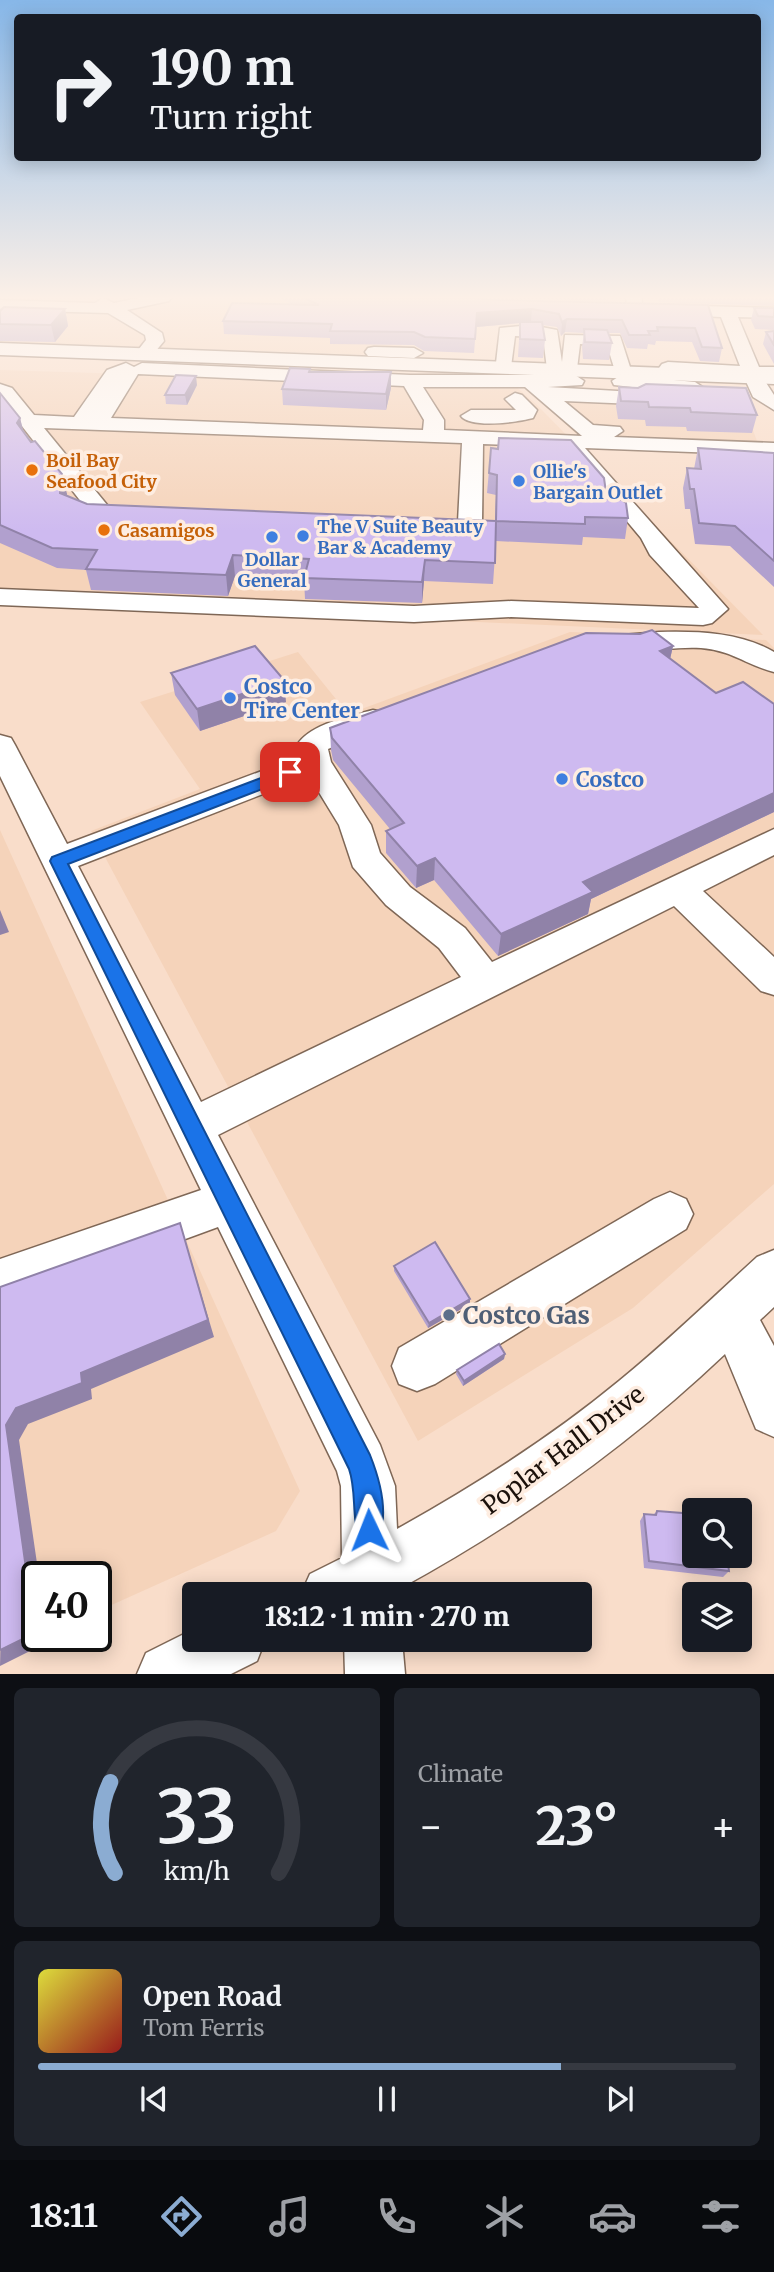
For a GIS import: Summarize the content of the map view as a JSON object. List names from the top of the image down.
{
  "streets": {
    "street": ["Poplar Hall Drive"]
  },
  "places": [
    "Boil Bay Seafood City",
    "Ollie's Bargain Outlet",
    "Casamigos",
    "The V Suite Beauty Bar & Academy",
    "Dollar General",
    "Costco Tire Center",
    "Costco",
    "Costco Gas"
  ],
  "page": {
    "turn": ["190 m", "Turn right"],
    "limit": "40",
    "trip": "18:12 · 1 min · 270 m",
    "tile": "Climate",
    "heat": ["−", "23°", "+"],
    "song": ["Open Road", "Tom Ferris"],
    "tabs": "18:11",
    "gauge": ["33", "km/h"]
  }
}
